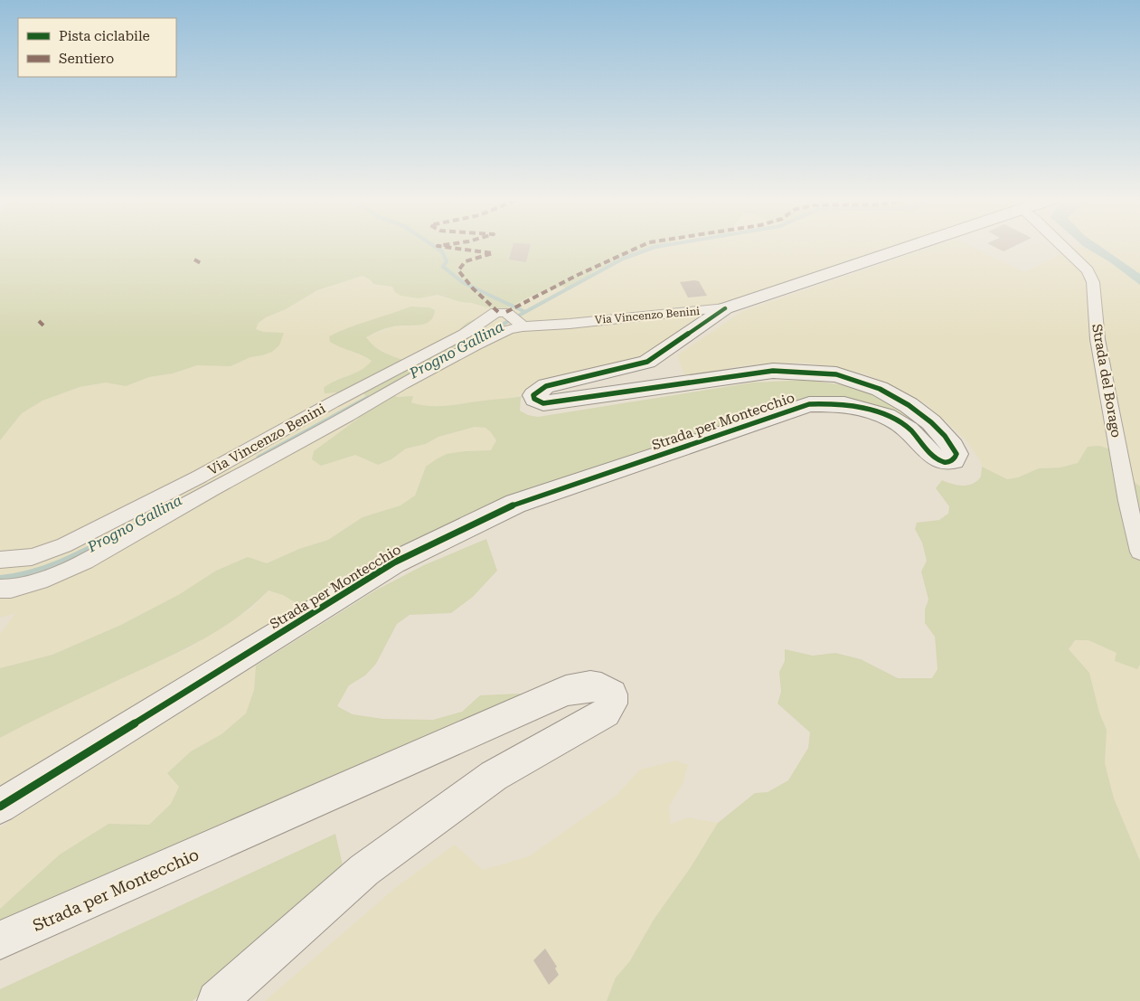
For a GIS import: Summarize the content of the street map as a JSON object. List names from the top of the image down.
{
  "streets": {
    "street": ["Via Vincenzo Benini", "Strada del Borago", "Strada per Montecchio"]
  },
  "crossings": [
    ["Via Vincenzo Benini", "Strada per Montecchio"]
  ],
  "water": ["Progno Gallina"],
  "legend": ["Pista ciclabile", "Sentiero"]
}
